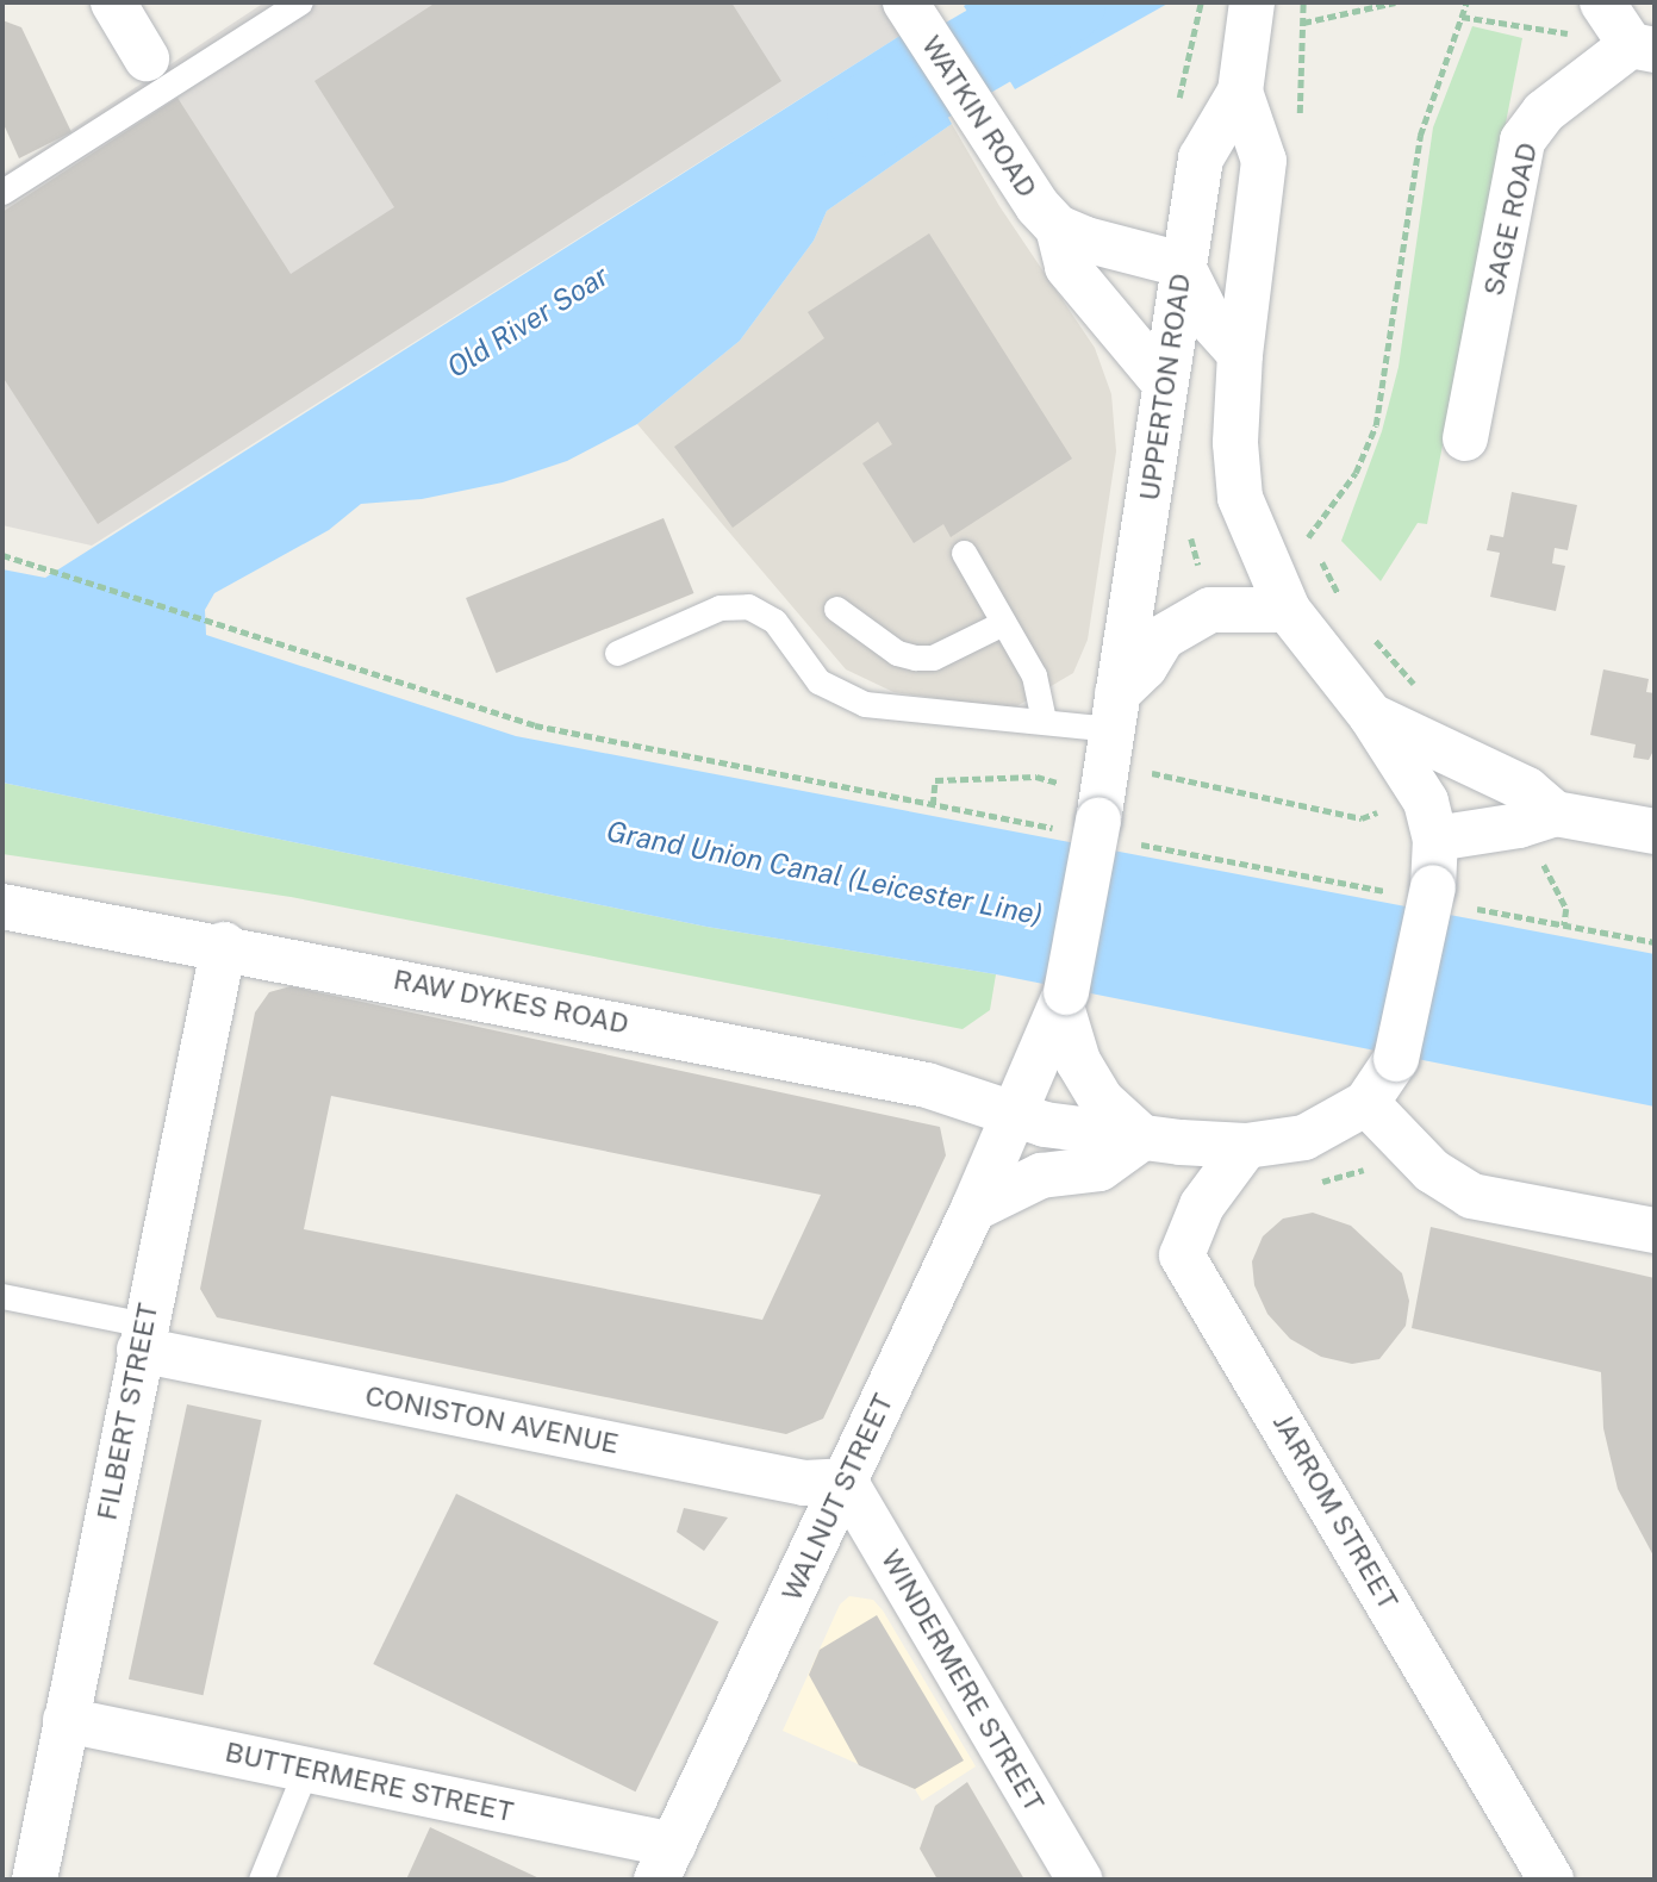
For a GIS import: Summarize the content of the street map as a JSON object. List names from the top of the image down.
{
  "streets": {
    "street": [
      "WATKIN ROAD",
      "SAGE ROAD",
      "UPPERTON ROAD",
      "RAW DYKES ROAD",
      "FILBERT STREET",
      "CONISTON AVENUE",
      "WALNUT STREET",
      "JARROM STREET",
      "WINDERMERE STREET",
      "BUTTERMERE STREET"
    ]
  },
  "crossings": [
    ["WATKIN ROAD", "UPPERTON ROAD"],
    ["UPPERTON ROAD", "RAW DYKES ROAD"],
    ["UPPERTON ROAD", "WALNUT STREET"],
    ["RAW DYKES ROAD", "FILBERT STREET"],
    ["RAW DYKES ROAD", "WALNUT STREET"],
    ["FILBERT STREET", "CONISTON AVENUE"],
    ["FILBERT STREET", "BUTTERMERE STREET"],
    ["CONISTON AVENUE", "WALNUT STREET"],
    ["CONISTON AVENUE", "WINDERMERE STREET"],
    ["WALNUT STREET", "WINDERMERE STREET"],
    ["WALNUT STREET", "BUTTERMERE STREET"]
  ],
  "water": ["Old River Soar", "Grand Union Canal (Leicester Line)"]
}
